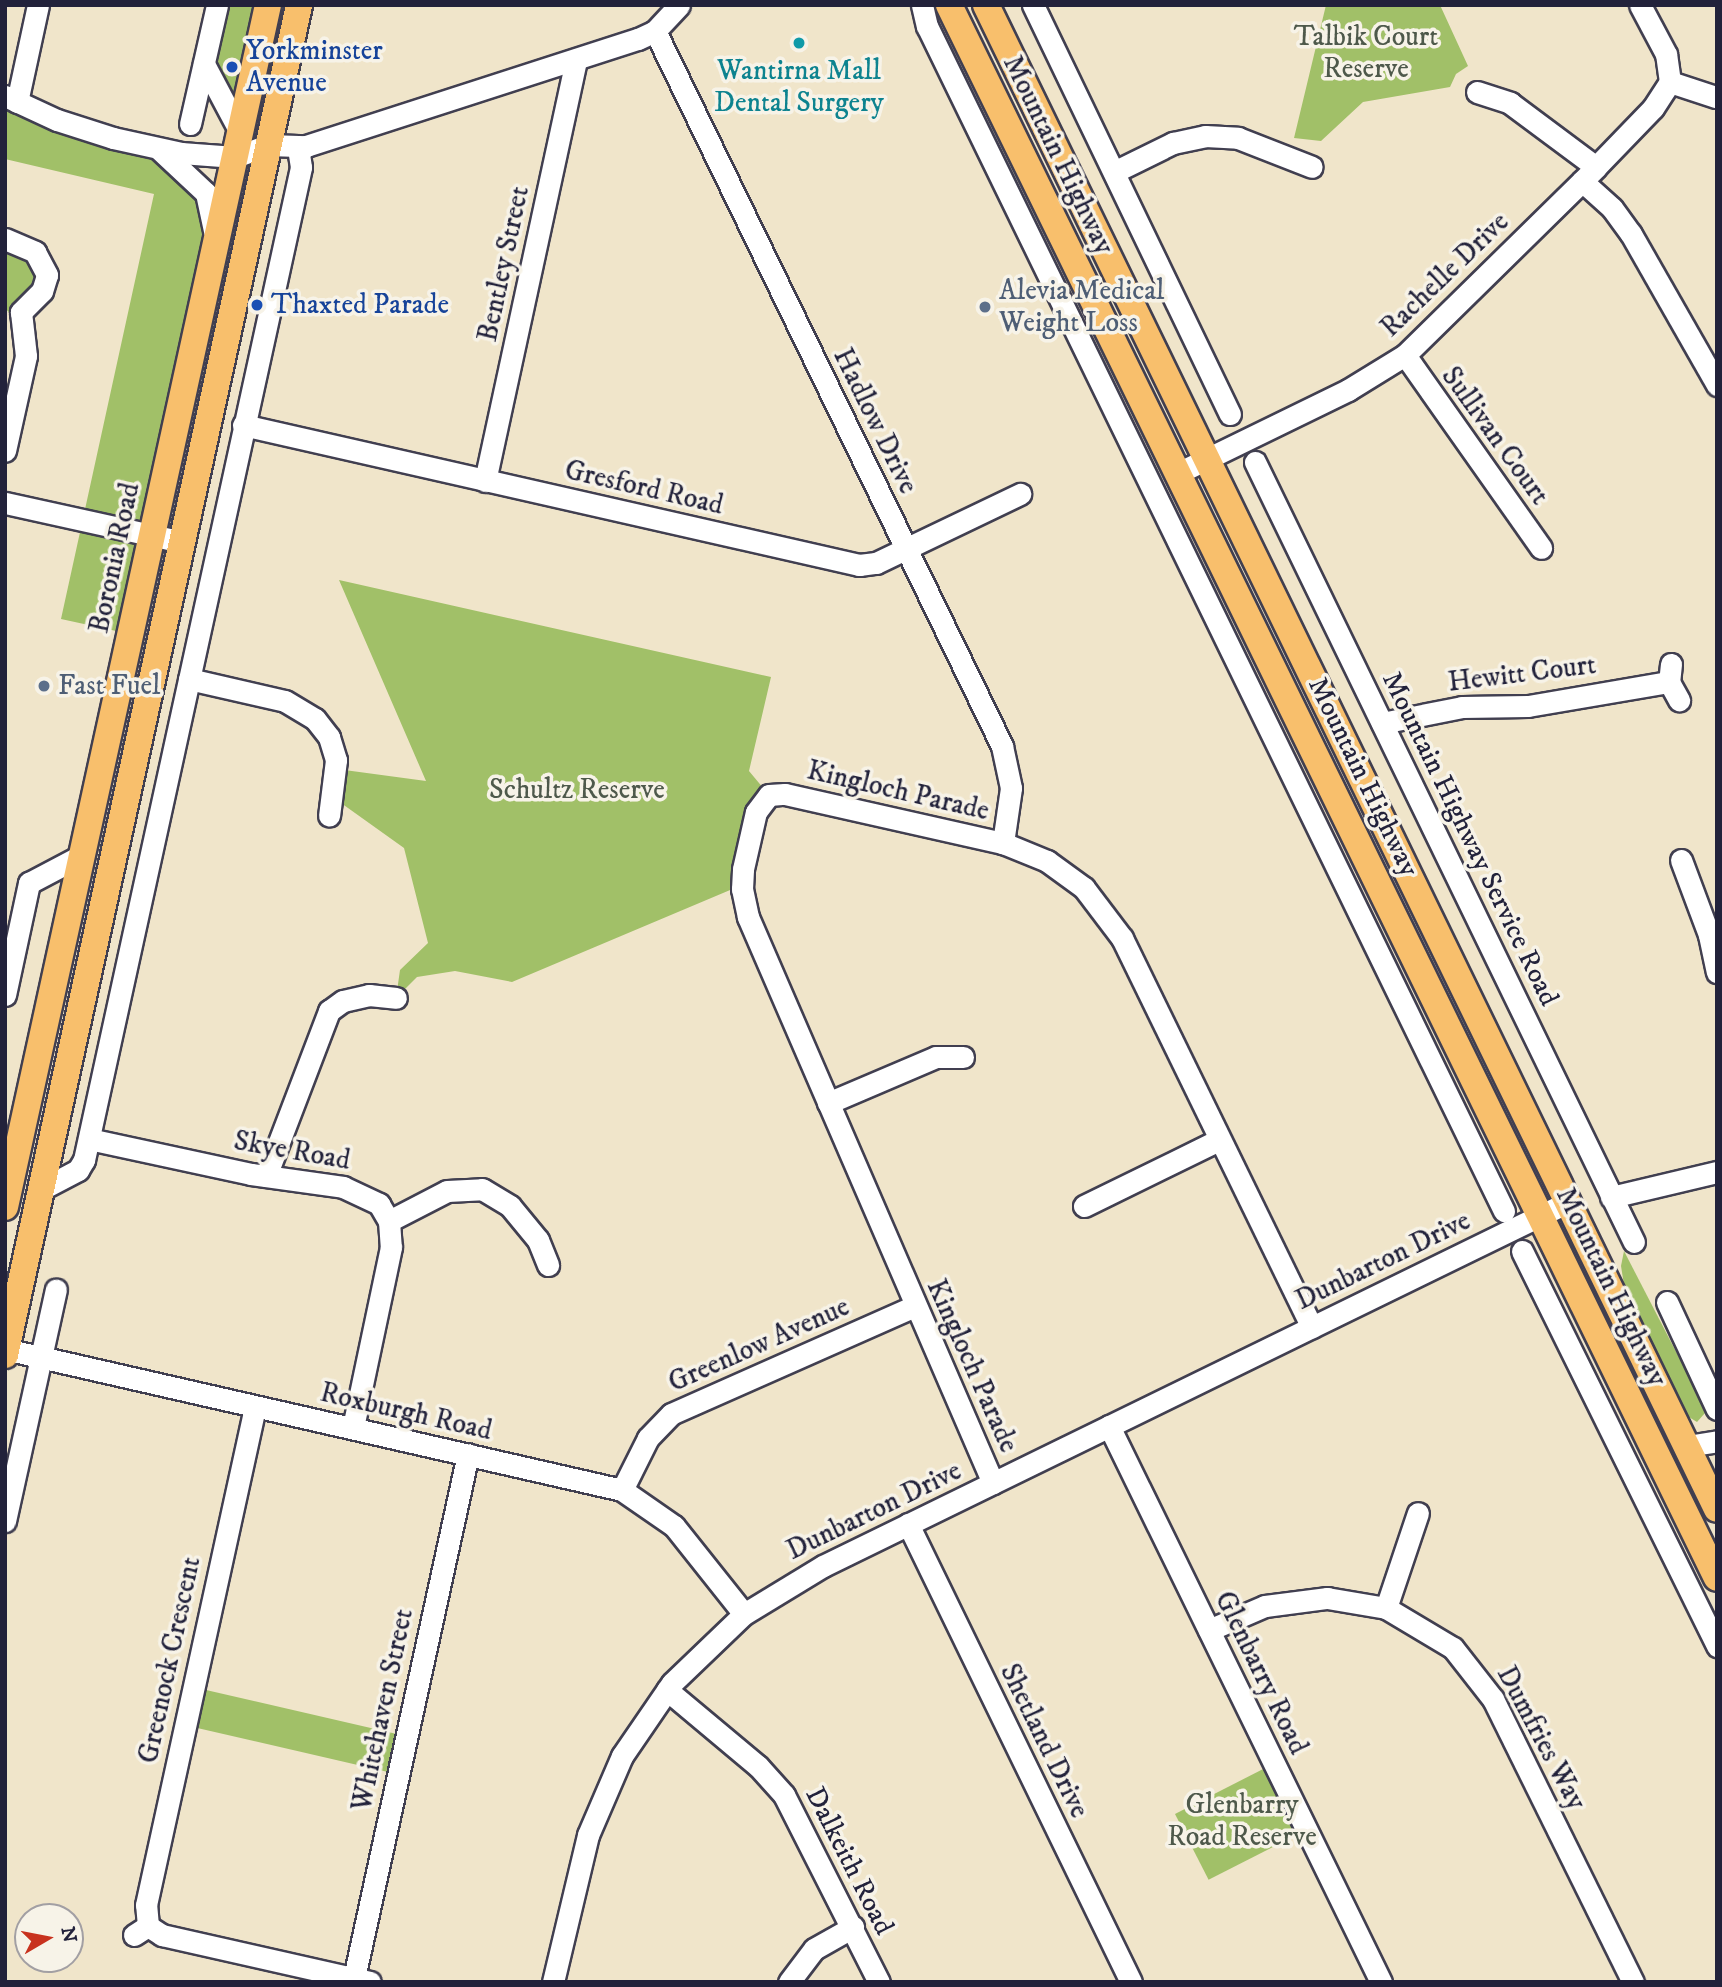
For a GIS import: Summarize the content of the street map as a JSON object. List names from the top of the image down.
{
  "streets": {
    "main road": ["Mountain Highway", "Boronia Road"],
    "street": [
      "Bentley Street",
      "Rachelle Drive",
      "Hadlow Drive",
      "Sullivan Court",
      "Gresford Road",
      "Hewitt Court",
      "Kingloch Parade",
      "Mountain Highway Service Road",
      "Skye Road",
      "Dunbarton Drive",
      "Greenlow Avenue",
      "Roxburgh Road",
      "Greenock Crescent",
      "Glenbarry Road",
      "Whitehaven Street",
      "Dumfries Way",
      "Shetland Drive",
      "Dalkeith Road"
    ]
  },
  "crossings": [
    ["Mountain Highway", "Rachelle Drive"],
    ["Mountain Highway", "Dunbarton Drive"],
    ["Bentley Street", "Gresford Road"],
    ["Rachelle Drive", "Sullivan Court"],
    ["Hadlow Drive", "Gresford Road"],
    ["Hadlow Drive", "Kingloch Parade"],
    ["Hewitt Court", "Mountain Highway Service Road"],
    ["Kingloch Parade", "Dunbarton Drive"],
    ["Kingloch Parade", "Greenlow Avenue"],
    ["Dunbarton Drive", "Roxburgh Road"],
    ["Dunbarton Drive", "Glenbarry Road"],
    ["Dunbarton Drive", "Shetland Drive"],
    ["Dunbarton Drive", "Dalkeith Road"],
    ["Greenlow Avenue", "Roxburgh Road"],
    ["Roxburgh Road", "Greenock Crescent"],
    ["Roxburgh Road", "Whitehaven Street"],
    ["Greenock Crescent", "Whitehaven Street"],
    ["Glenbarry Road", "Dumfries Way"]
  ],
  "parks": ["Talbik Court Reserve", "Schultz Reserve", "Glenbarry Road Reserve"],
  "places": [
    "Wantirna Mall Dental Surgery",
    "Yorkminster Avenue",
    "Thaxted Parade",
    "Alevia Medical Weight Loss",
    "Fast Fuel"
  ],
  "north": "right"
}
